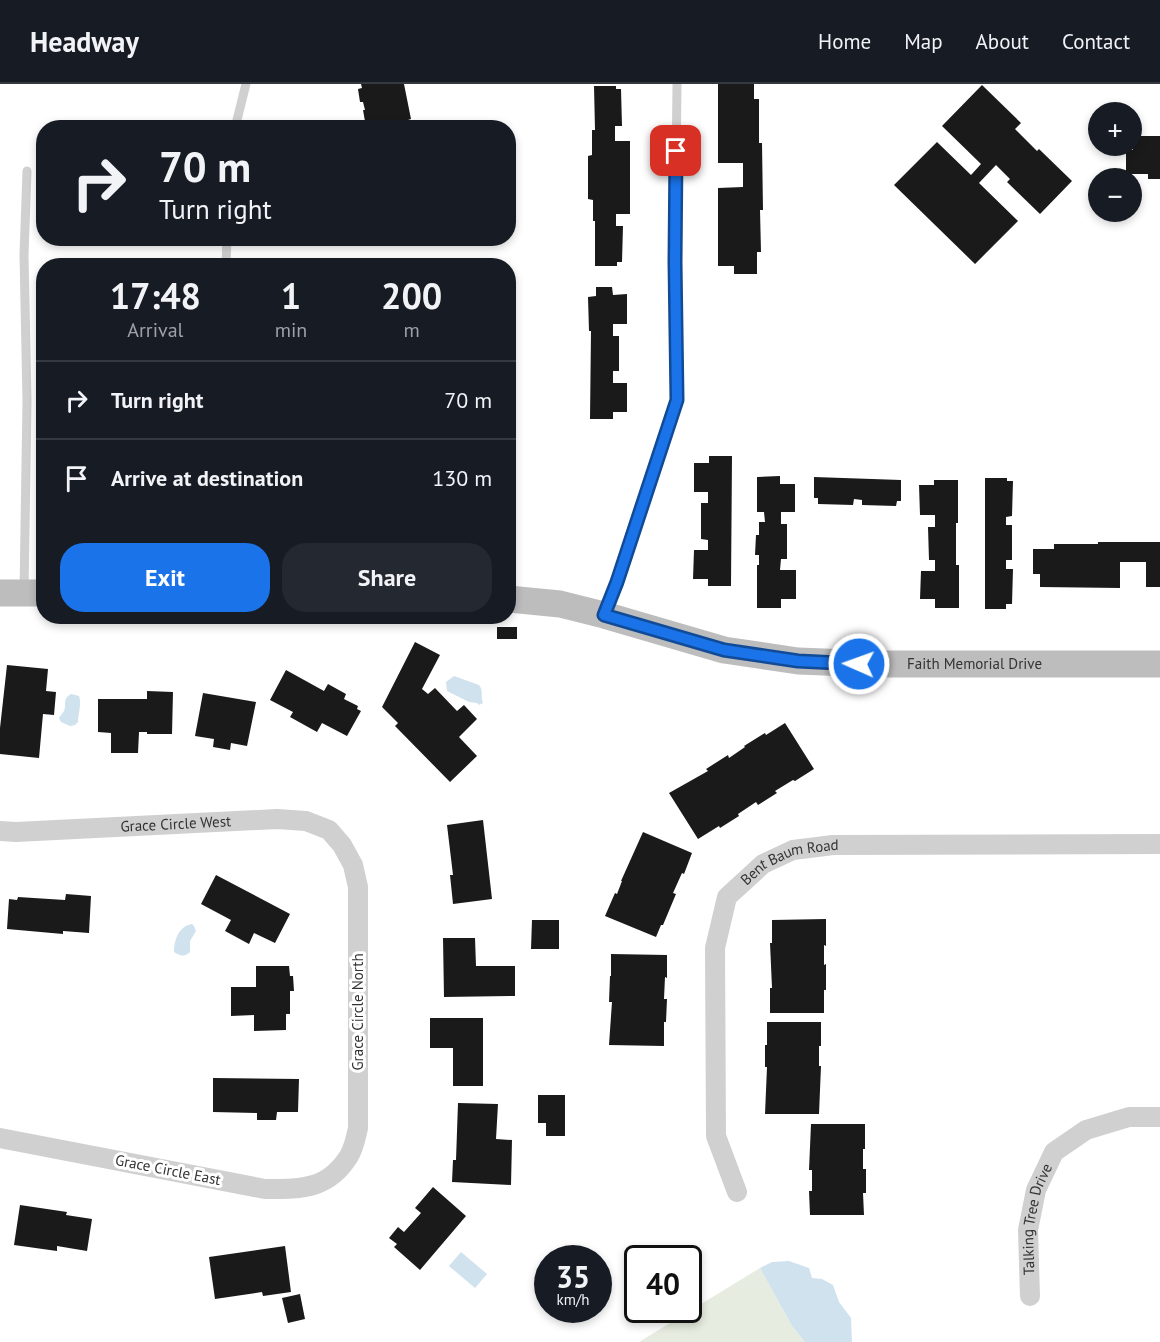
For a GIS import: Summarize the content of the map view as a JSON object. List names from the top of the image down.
{
  "streets": {
    "street": [
      "Faith Memorial Drive",
      "Grace Circle West",
      "Bent Baum Road",
      "Grace Circle North",
      "Grace Circle East",
      "Talking Tree Drive"
    ]
  },
  "crossings": [
    ["Grace Circle West", "Grace Circle North"],
    ["Grace Circle North", "Grace Circle East"]
  ],
  "page": {
    "header": "Headway",
    "nav": [
      "Home",
      "Map",
      "About",
      "Contact"
    ],
    "map_buttons": ["+", "−"],
    "turn": ["70 m", "Turn right"],
    "eta": [
      "17:48",
      "Arrival",
      "1",
      "min",
      "200",
      "m"
    ],
    "list": [
      {
        "name": "Turn right",
        "value": "70 m"
      },
      {
        "name": "Arrive at destination",
        "value": "130 m"
      }
    ],
    "buttons": ["Exit", "Share"],
    "speed": "35 km/h",
    "limit": "40"
  }
}
